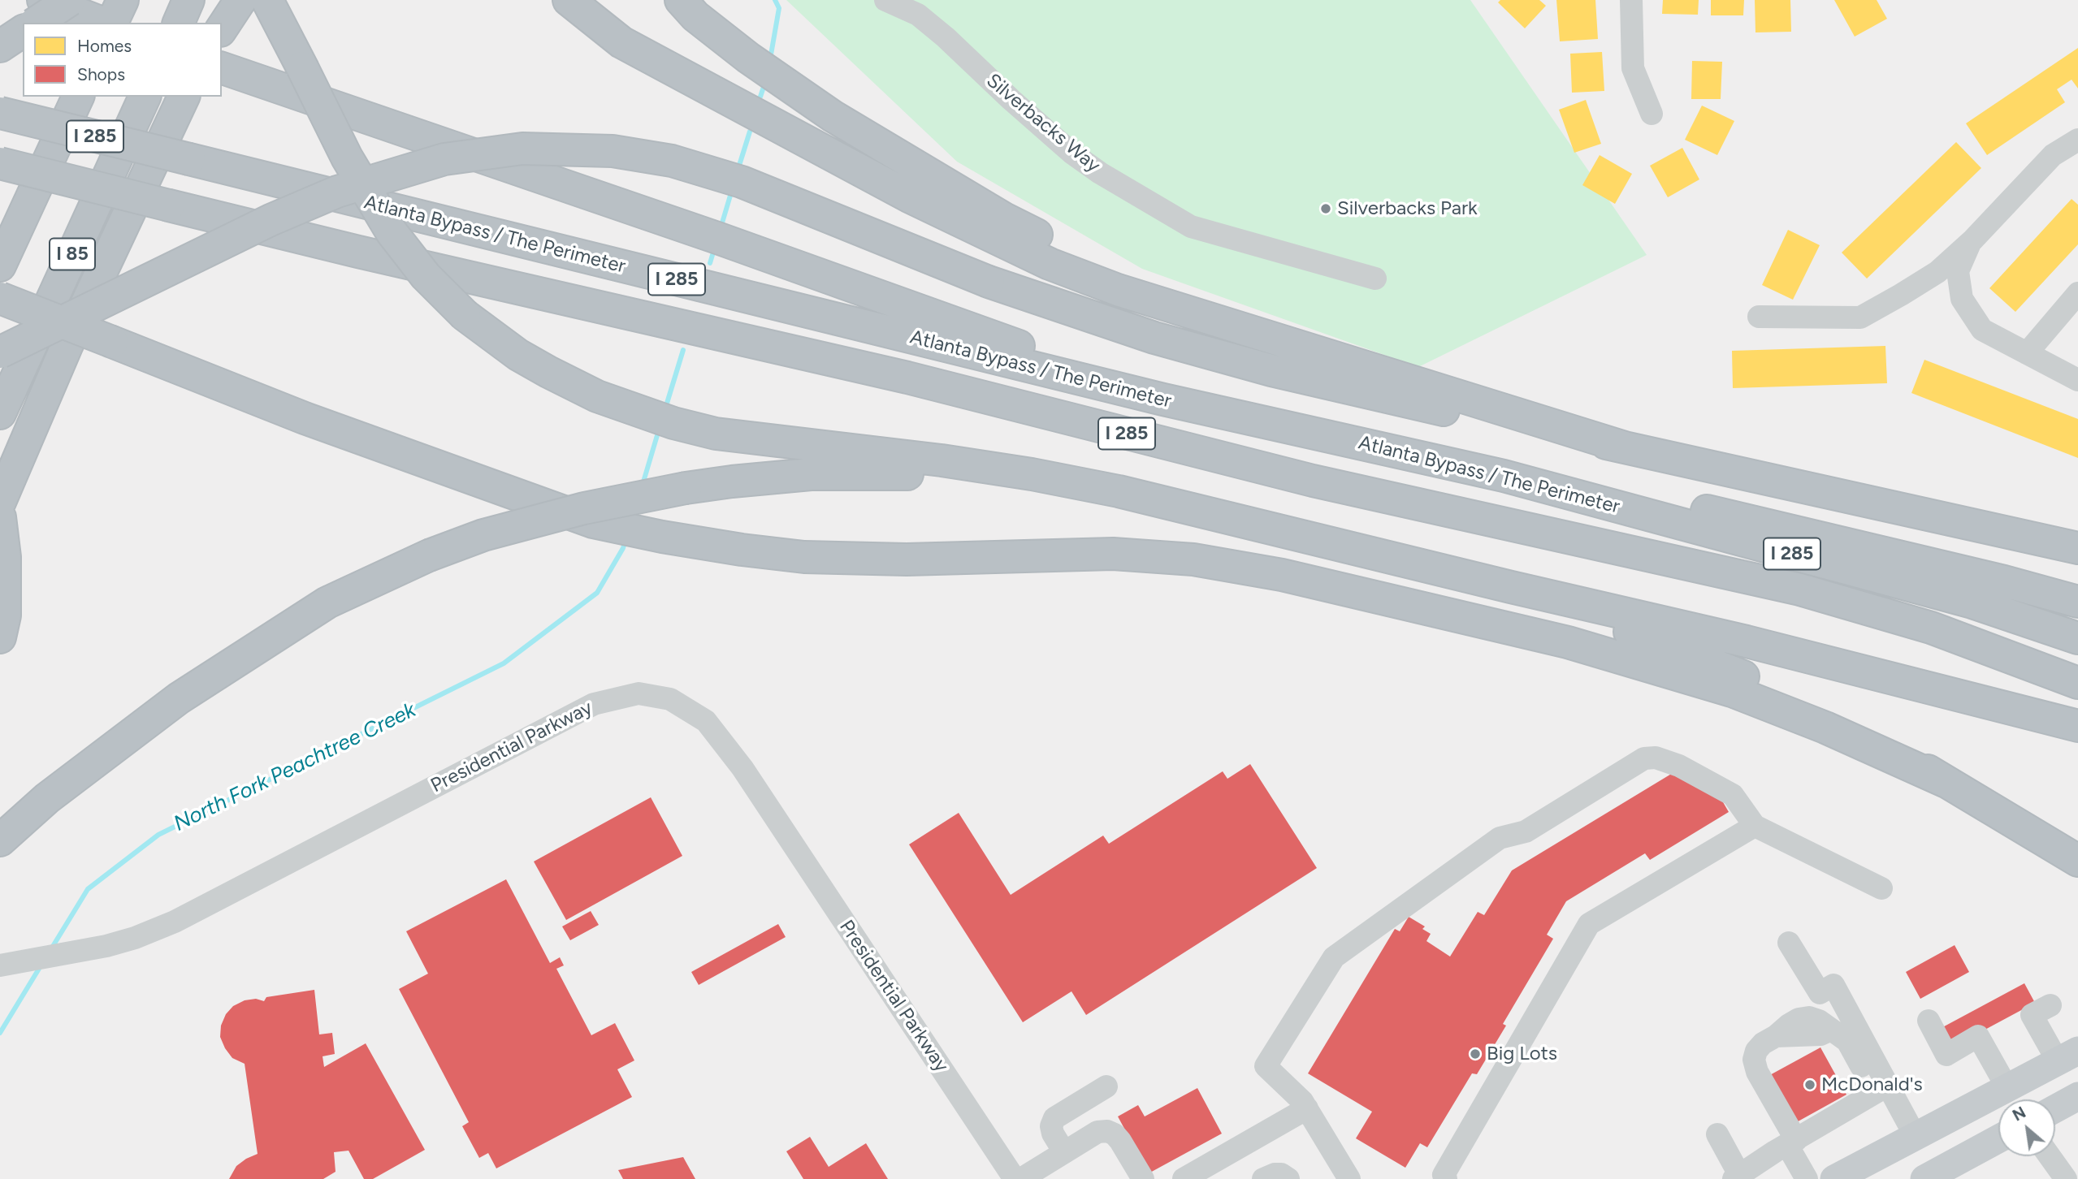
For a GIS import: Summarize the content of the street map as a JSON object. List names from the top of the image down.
{
  "streets": {
    "highway": ["I 285", "Atlanta Bypass / The Perimeter", "I 85"],
    "street": ["Silverbacks Way", "Presidential Parkway"]
  },
  "water": ["North Fork Peachtree Creek"],
  "places": ["Silverbacks Park", "Big Lots", "McDonald's"],
  "legend": ["Homes", "Shops"],
  "north": "top left"
}
